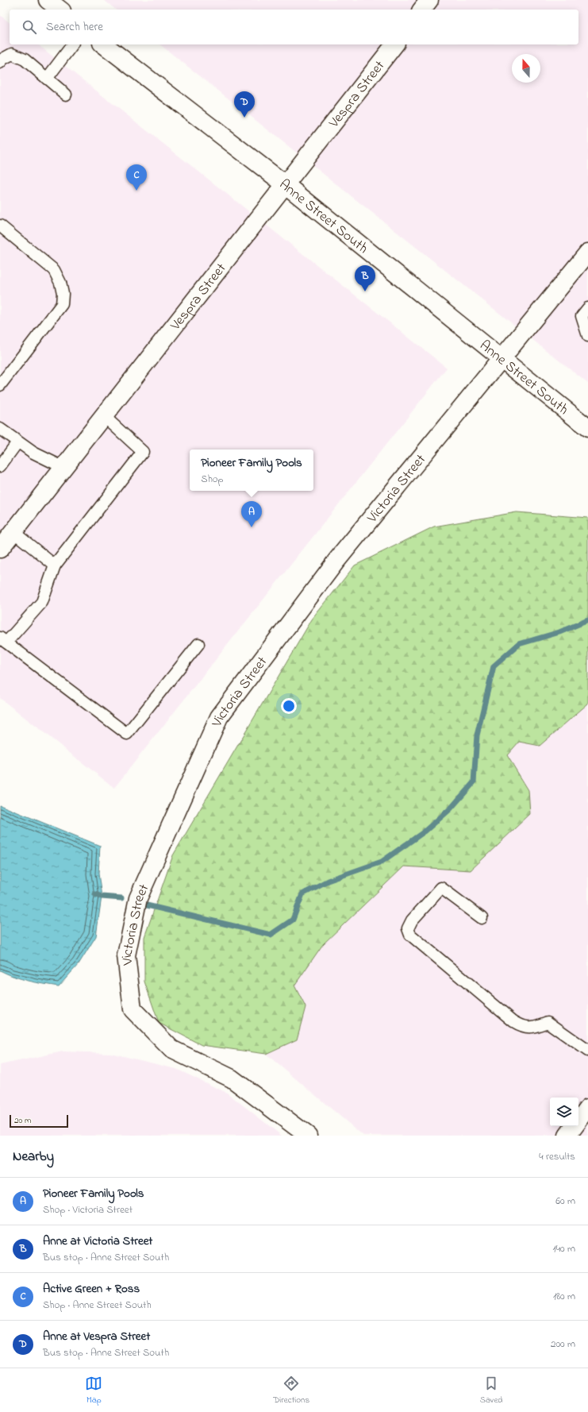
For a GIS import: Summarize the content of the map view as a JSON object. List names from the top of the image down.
{
  "streets": {
    "street": ["Vespra Street", "Anne Street South", "Victoria Street"]
  },
  "crossings": [
    ["Vespra Street", "Anne Street South"],
    ["Anne Street South", "Victoria Street"]
  ],
  "scale_bar": "20 m",
  "north": "top",
  "page": {
    "search": "Search here",
    "pins": [
      "D",
      "C",
      "B",
      "A"
    ],
    "popup": ["Pioneer Family Pools", "Shop"],
    "scale": "20 m",
    "heading": ["Nearby", "4 results"],
    "list": [
      {
        "mark": "A",
        "name": "Pioneer Family Pools",
        "note": "Shop · Victoria Street",
        "value": "60 m"
      },
      {
        "mark": "B",
        "name": "Anne at Victoria Street",
        "note": "Bus stop · Anne Street South",
        "value": "140 m"
      },
      {
        "mark": "C",
        "name": "Active Green + Ross",
        "note": "Shop · Anne Street South",
        "value": "180 m"
      },
      {
        "mark": "D",
        "name": "Anne at Vespra Street",
        "note": "Bus stop · Anne Street South",
        "value": "200 m"
      }
    ],
    "nav": ["Map", "Directions", "Saved"]
  }
}
